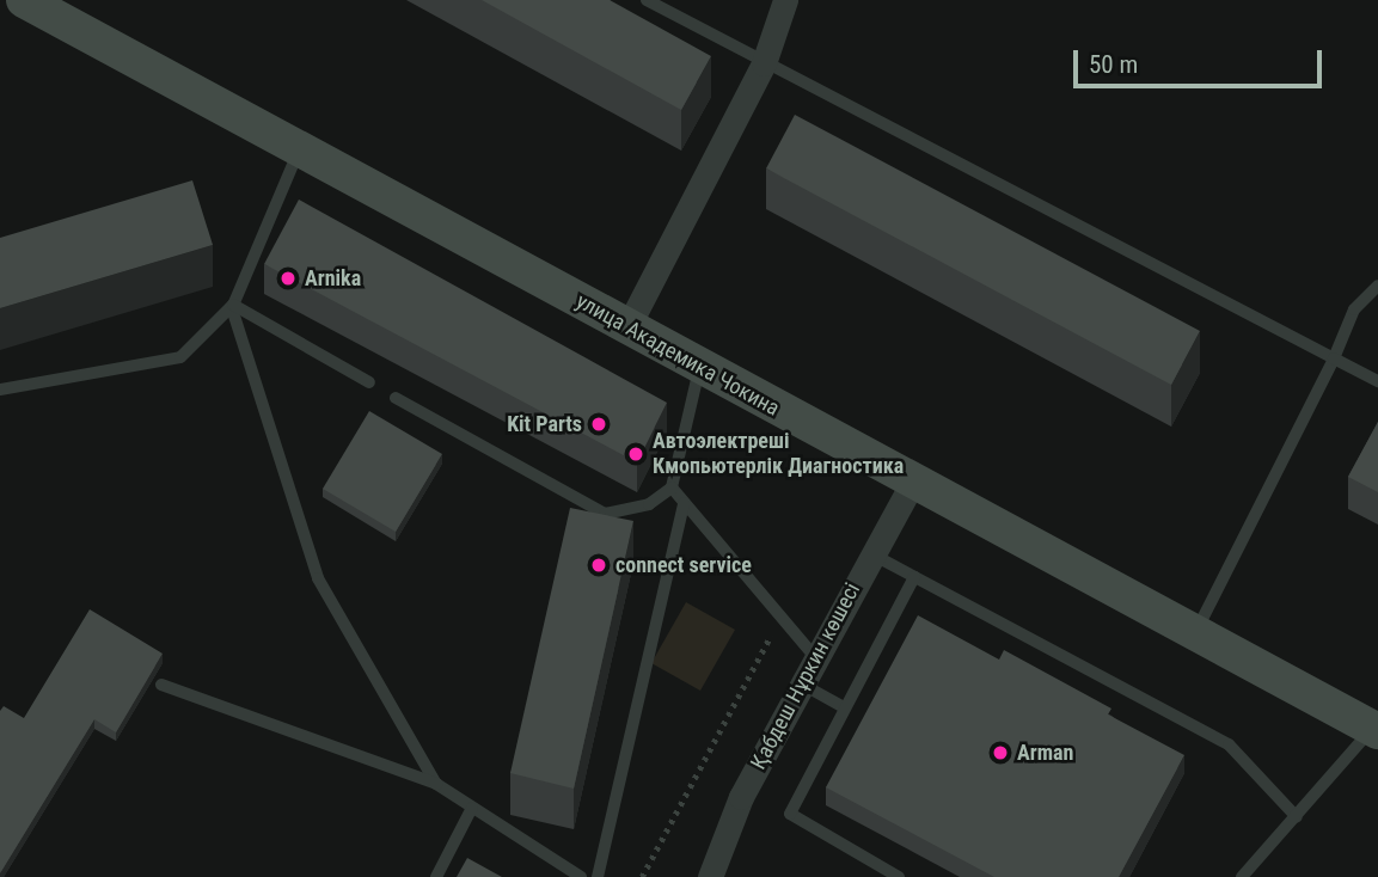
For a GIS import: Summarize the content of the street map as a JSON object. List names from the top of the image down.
{
  "streets": {
    "main road": ["улица Академика Чокина"],
    "street": ["Қабдеш Нұркин көшесі"]
  },
  "crossings": [
    ["улица Академика Чокина", "Қабдеш Нұркин көшесі"]
  ],
  "places": [
    "Arnika",
    "Kit Parts",
    "Автоэлектреші Кмопьютерлік Диагностика",
    "connect service",
    "Arman"
  ],
  "scale_bar": "50 m"
}
